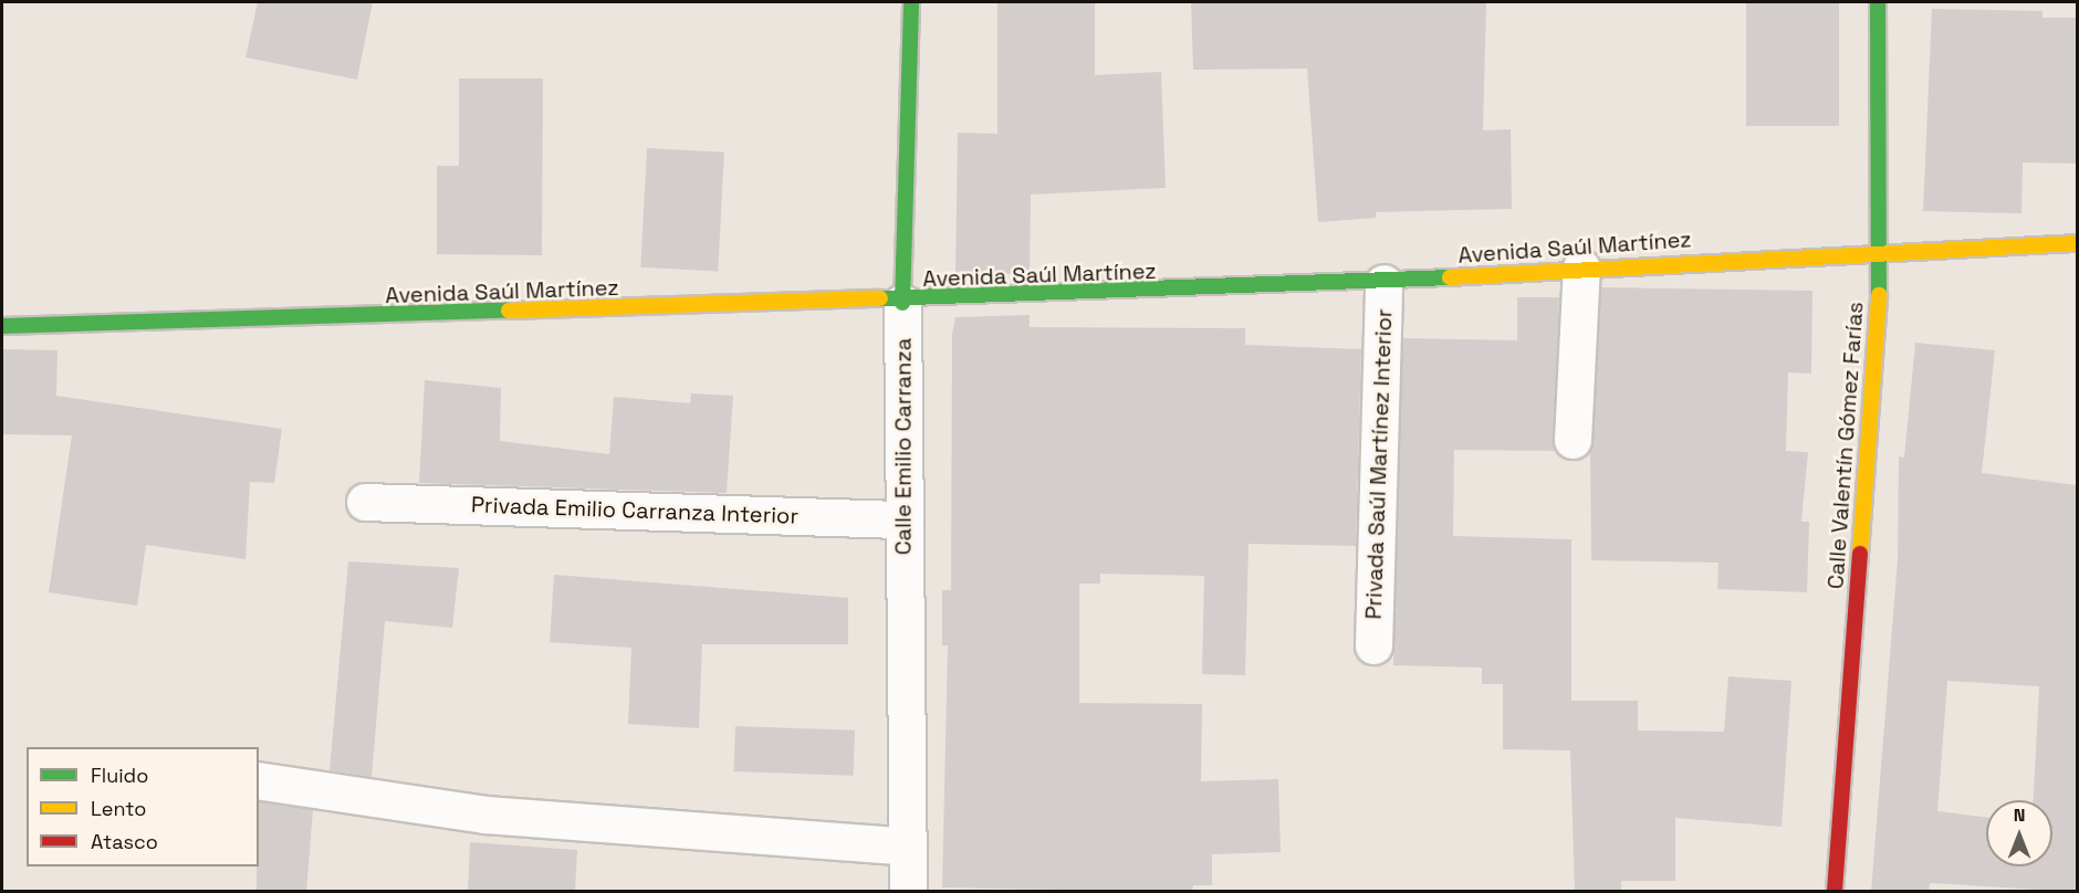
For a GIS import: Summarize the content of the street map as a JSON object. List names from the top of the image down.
{
  "streets": {
    "street": [
      "Avenida Saúl Martínez",
      "Calle Valentín Gómez Farías",
      "Calle Emilio Carranza",
      "Privada Saúl Martínez Interior",
      "Privada Emilio Carranza Interior"
    ]
  },
  "crossings": [
    ["Avenida Saúl Martínez", "Calle Valentín Gómez Farías"],
    ["Avenida Saúl Martínez", "Calle Emilio Carranza"],
    ["Avenida Saúl Martínez", "Privada Saúl Martínez Interior"],
    ["Calle Emilio Carranza", "Privada Emilio Carranza Interior"]
  ],
  "legend": ["Fluido", "Lento", "Atasco"],
  "north": "top"
}
